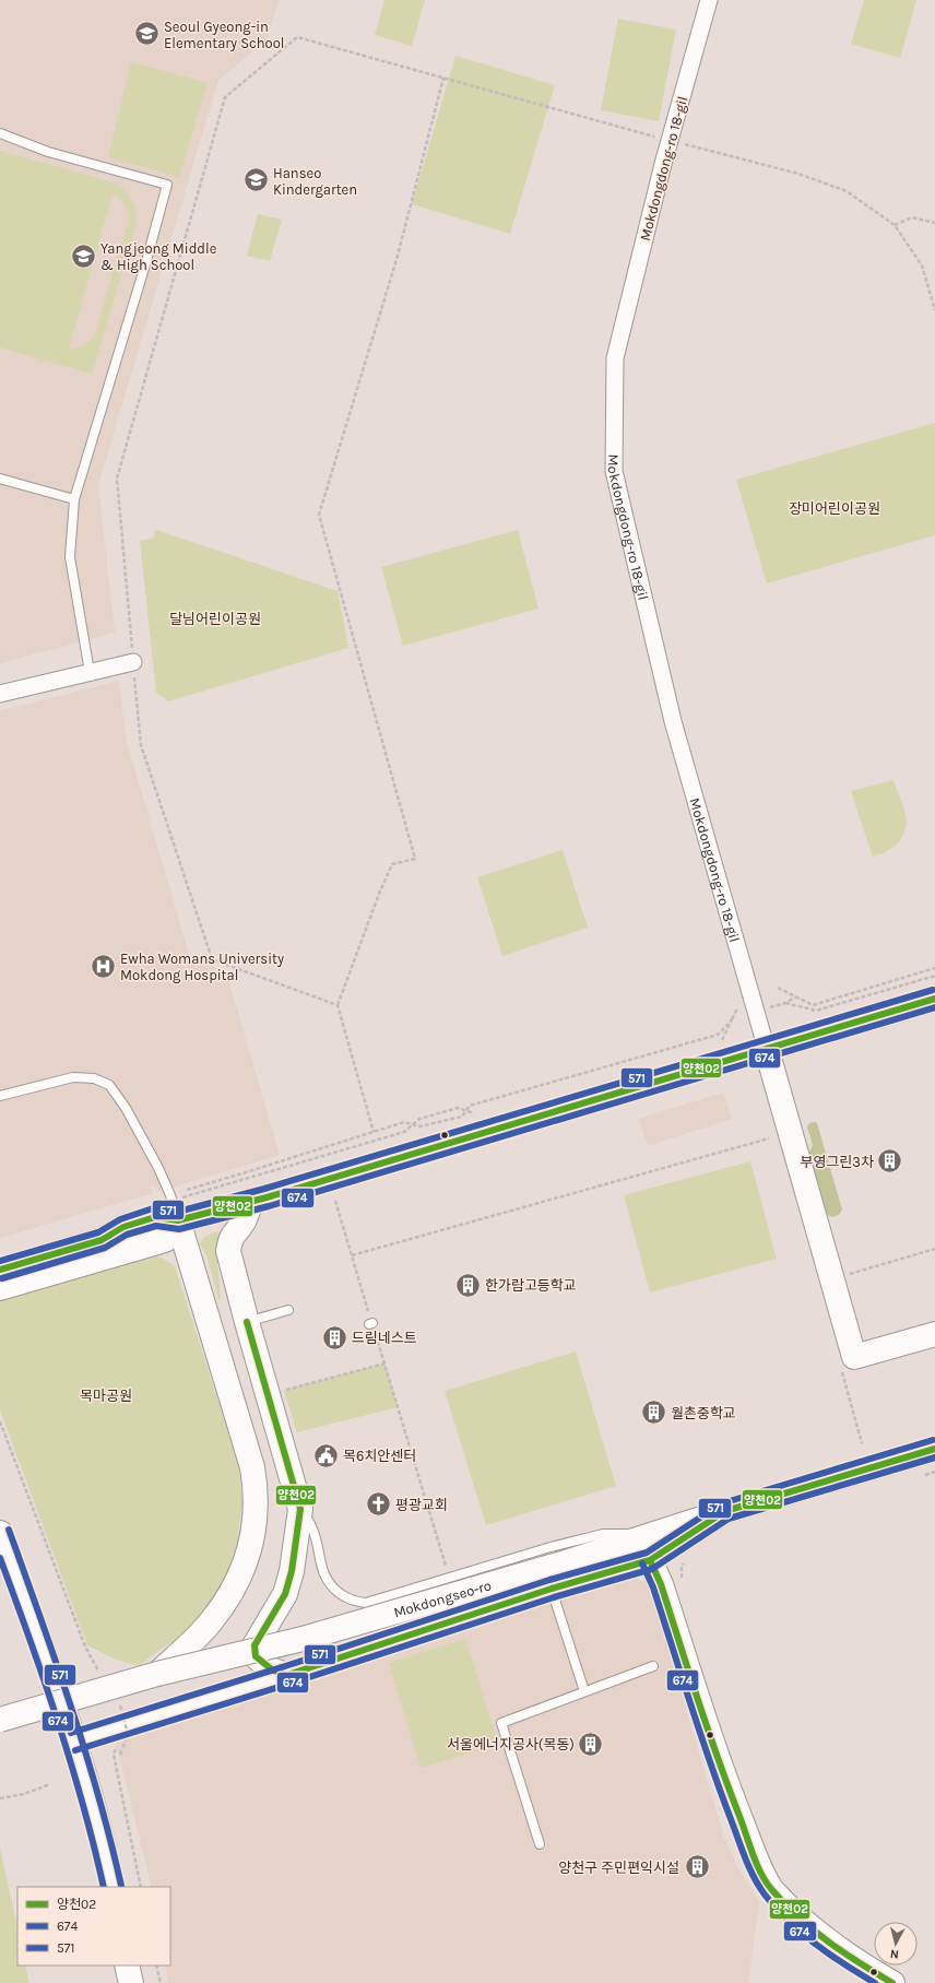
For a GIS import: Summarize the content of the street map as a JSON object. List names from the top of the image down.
{
  "streets": {
    "main road": ["Mokdongseo-ro"],
    "street": ["Mokdongdong-ro 18-gil"]
  },
  "parks": ["장미어린이공원", "달님어린이공원", "목마공원"],
  "places": {
    "school or university": ["Seoul Gyeong-in Elementary School", "Hanseo Kindergarten", "Yangjeong Middle & High School"],
    "hospital": ["Ewha Womans University Mokdong Hospital"],
    "building": [
      "부영그린3차",
      "한가람고등학교",
      "드림네스트",
      "월촌중학교",
      "서울에너지공사(목동)",
      "양천구 주민편익시설"
    ],
    "public building": ["목6치안센터"],
    "church": ["평광교회"]
  },
  "lines": ["transit line 571", "transit line 양천02", "transit line 674"],
  "legend": ["양천02", "674", "571"],
  "north": "bottom"
}
